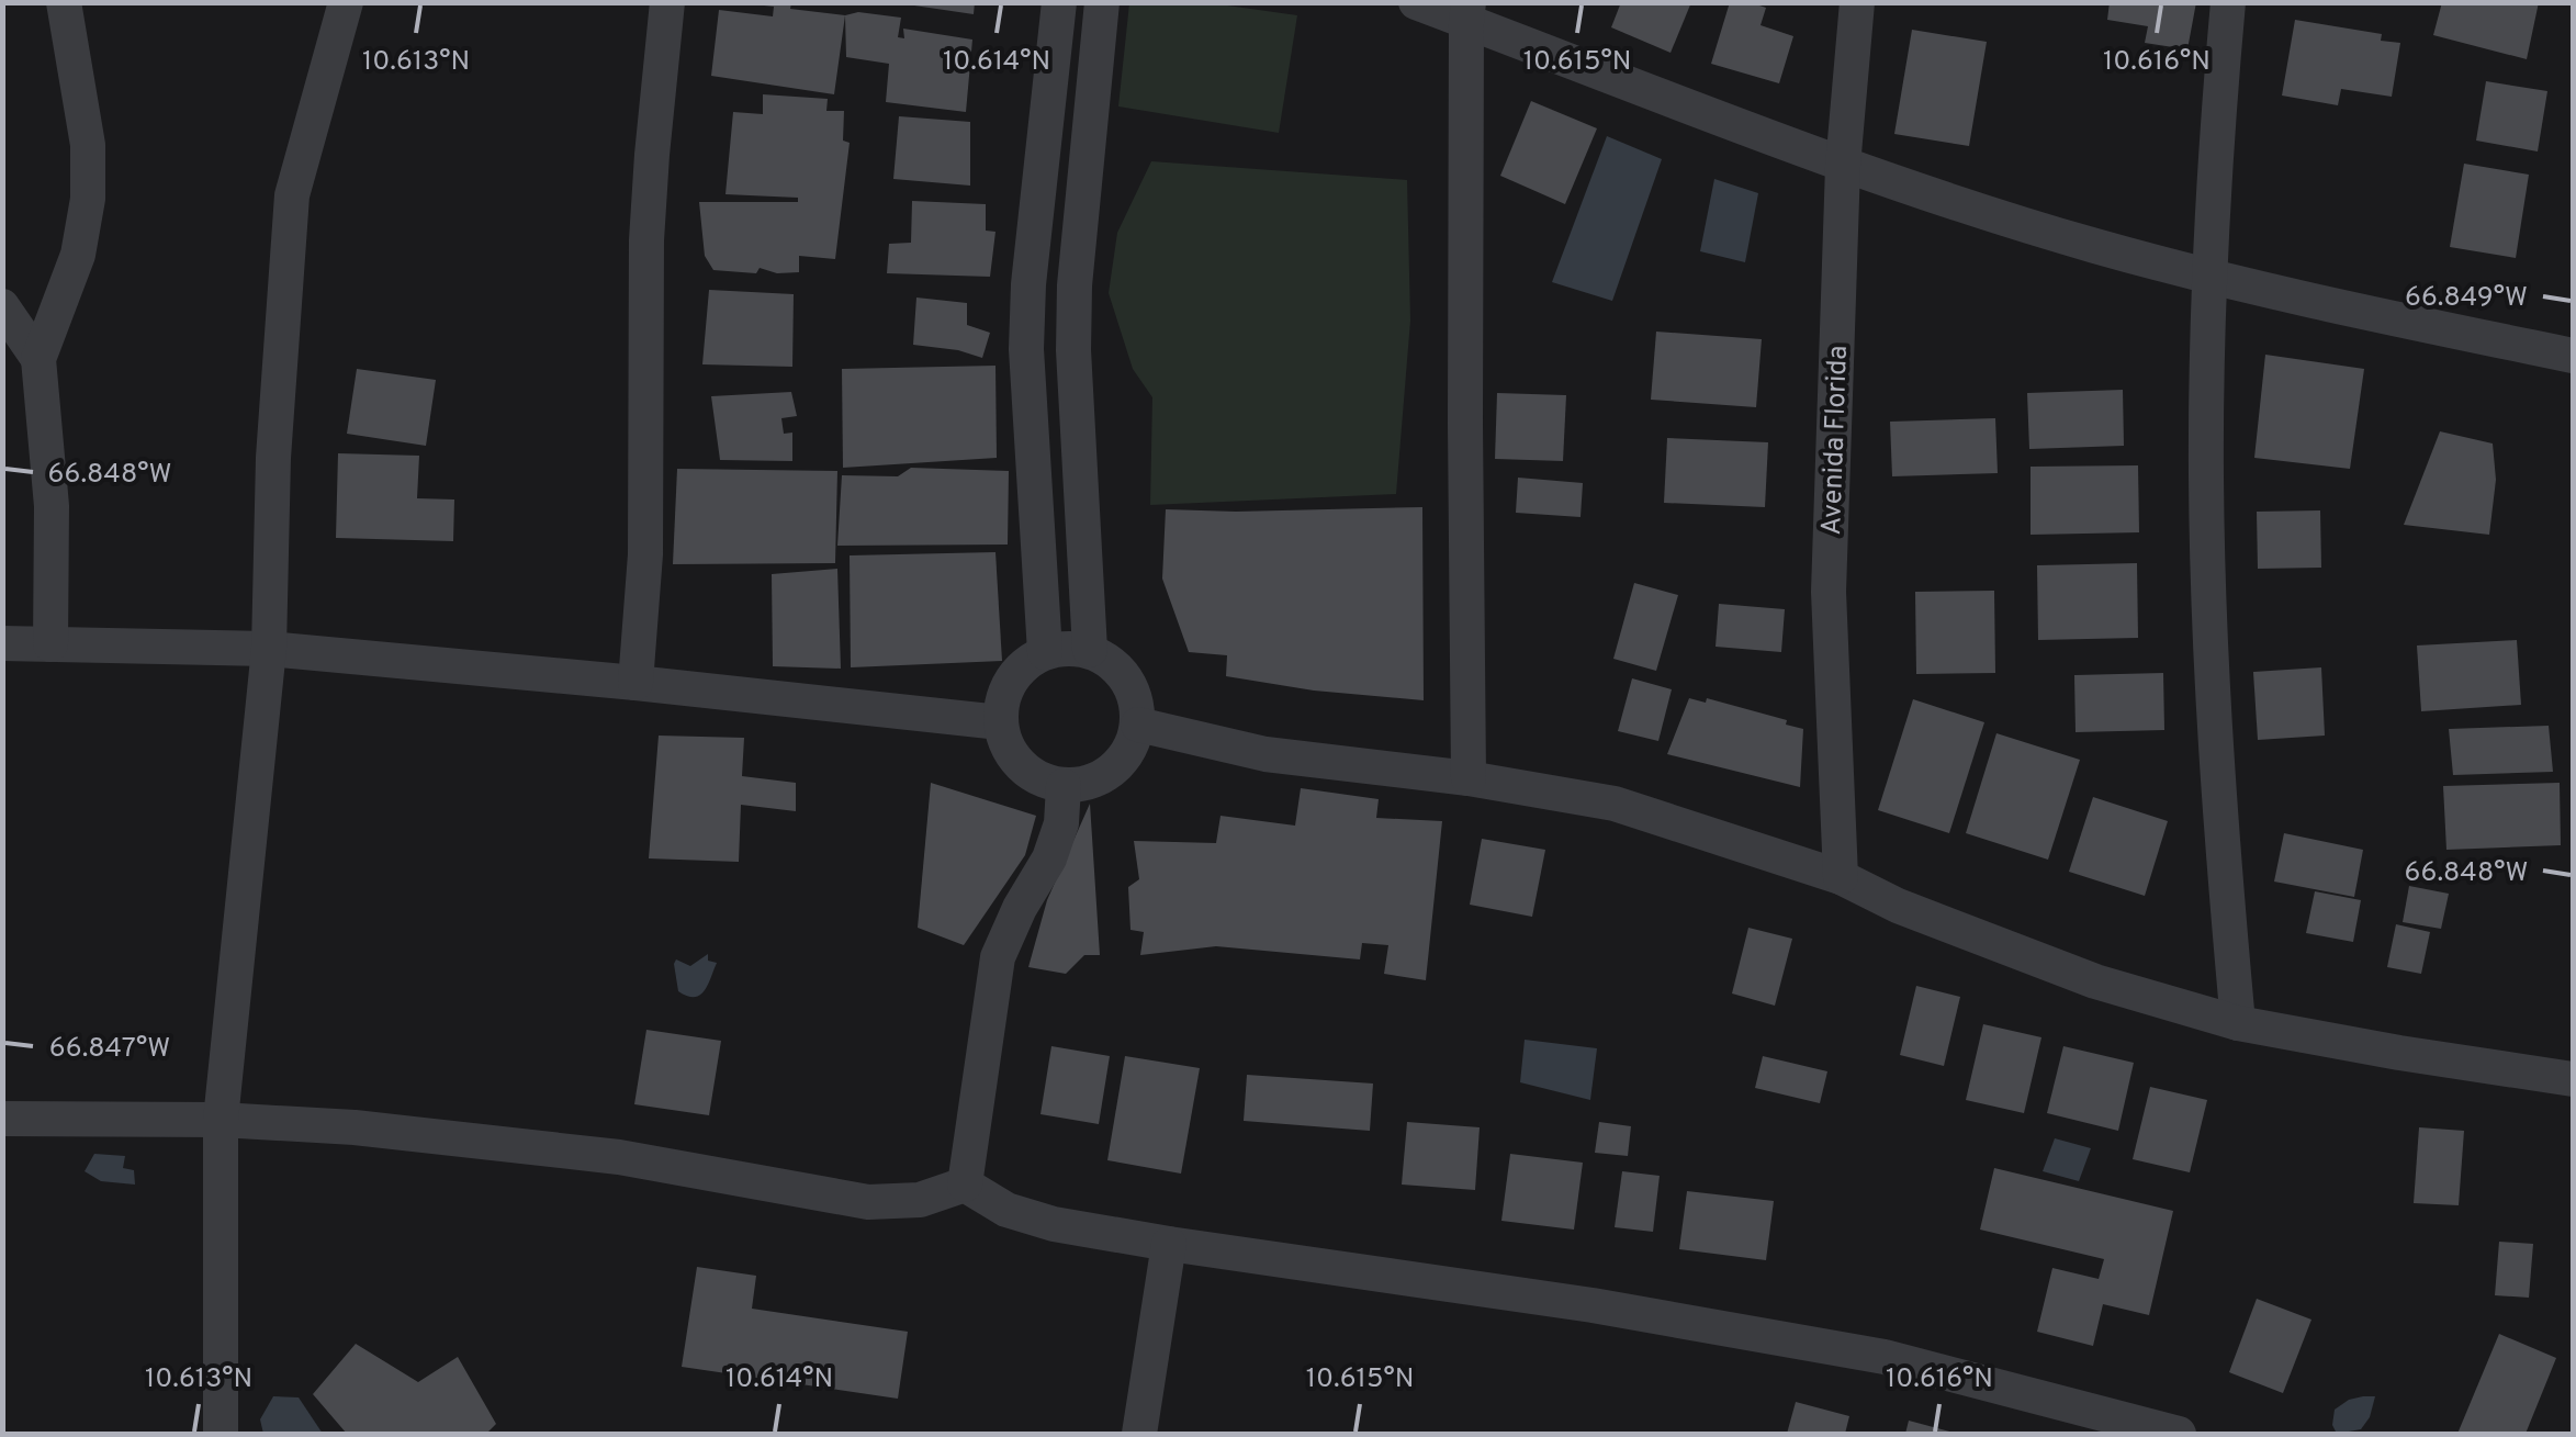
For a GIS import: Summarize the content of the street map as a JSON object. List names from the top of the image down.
{
  "streets": {
    "street": ["Avenida Florida"]
  },
  "coordinates": [
    "10.613°N",
    "10.614°N",
    "10.615°N",
    "10.616°N",
    "66.849°W",
    "66.848°W",
    "66.847°W"
  ]
}
